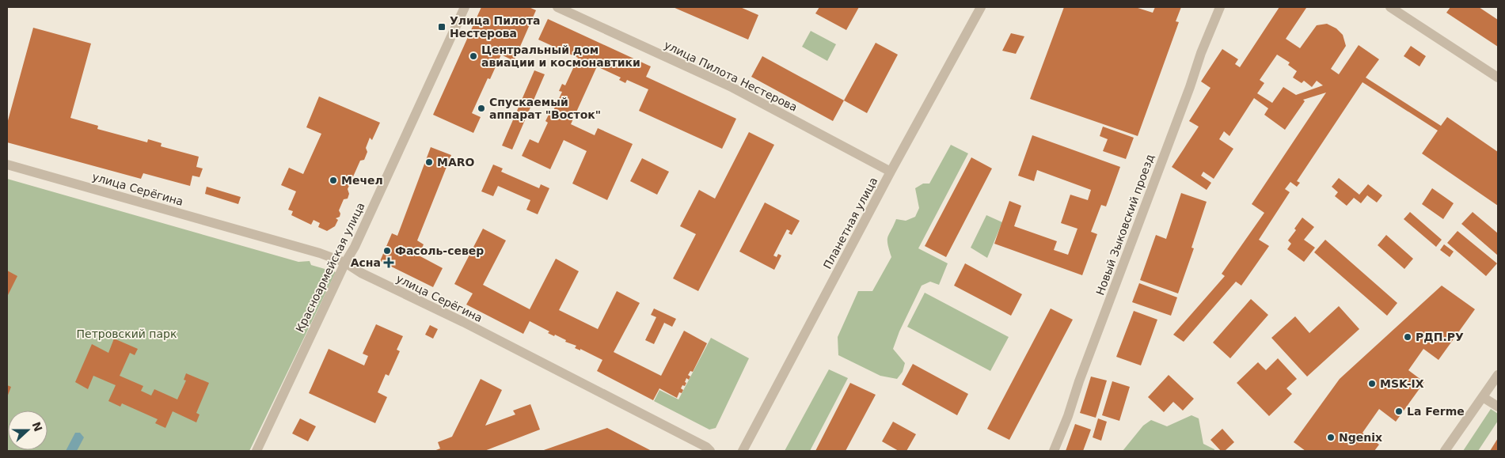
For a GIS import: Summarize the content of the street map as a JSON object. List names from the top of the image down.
{
  "streets": {
    "street": [
      "улица Пилота Нестерова",
      "улица Серёгина",
      "Планетная улица",
      "Новый Зыковский проезд",
      "Красноармейская улица"
    ]
  },
  "crossings": [
    ["улица Пилота Нестерова", "Планетная улица"],
    ["улица Серёгина", "Красноармейская улица"]
  ],
  "parks": ["Петровский парк"],
  "places": {
    "transit": ["Улица Пилота Нестерова"],
    "other": [
      "Центральный дом авиации и космонавтики",
      "Спускаемый аппарат \"Восток\"",
      "MARO",
      "Мечел",
      "Фасоль-север",
      "РДП.РУ",
      "MSK-IX",
      "La Ferme",
      "Ngenix"
    ],
    "health": ["Асна"]
  },
  "north": "right"
}
